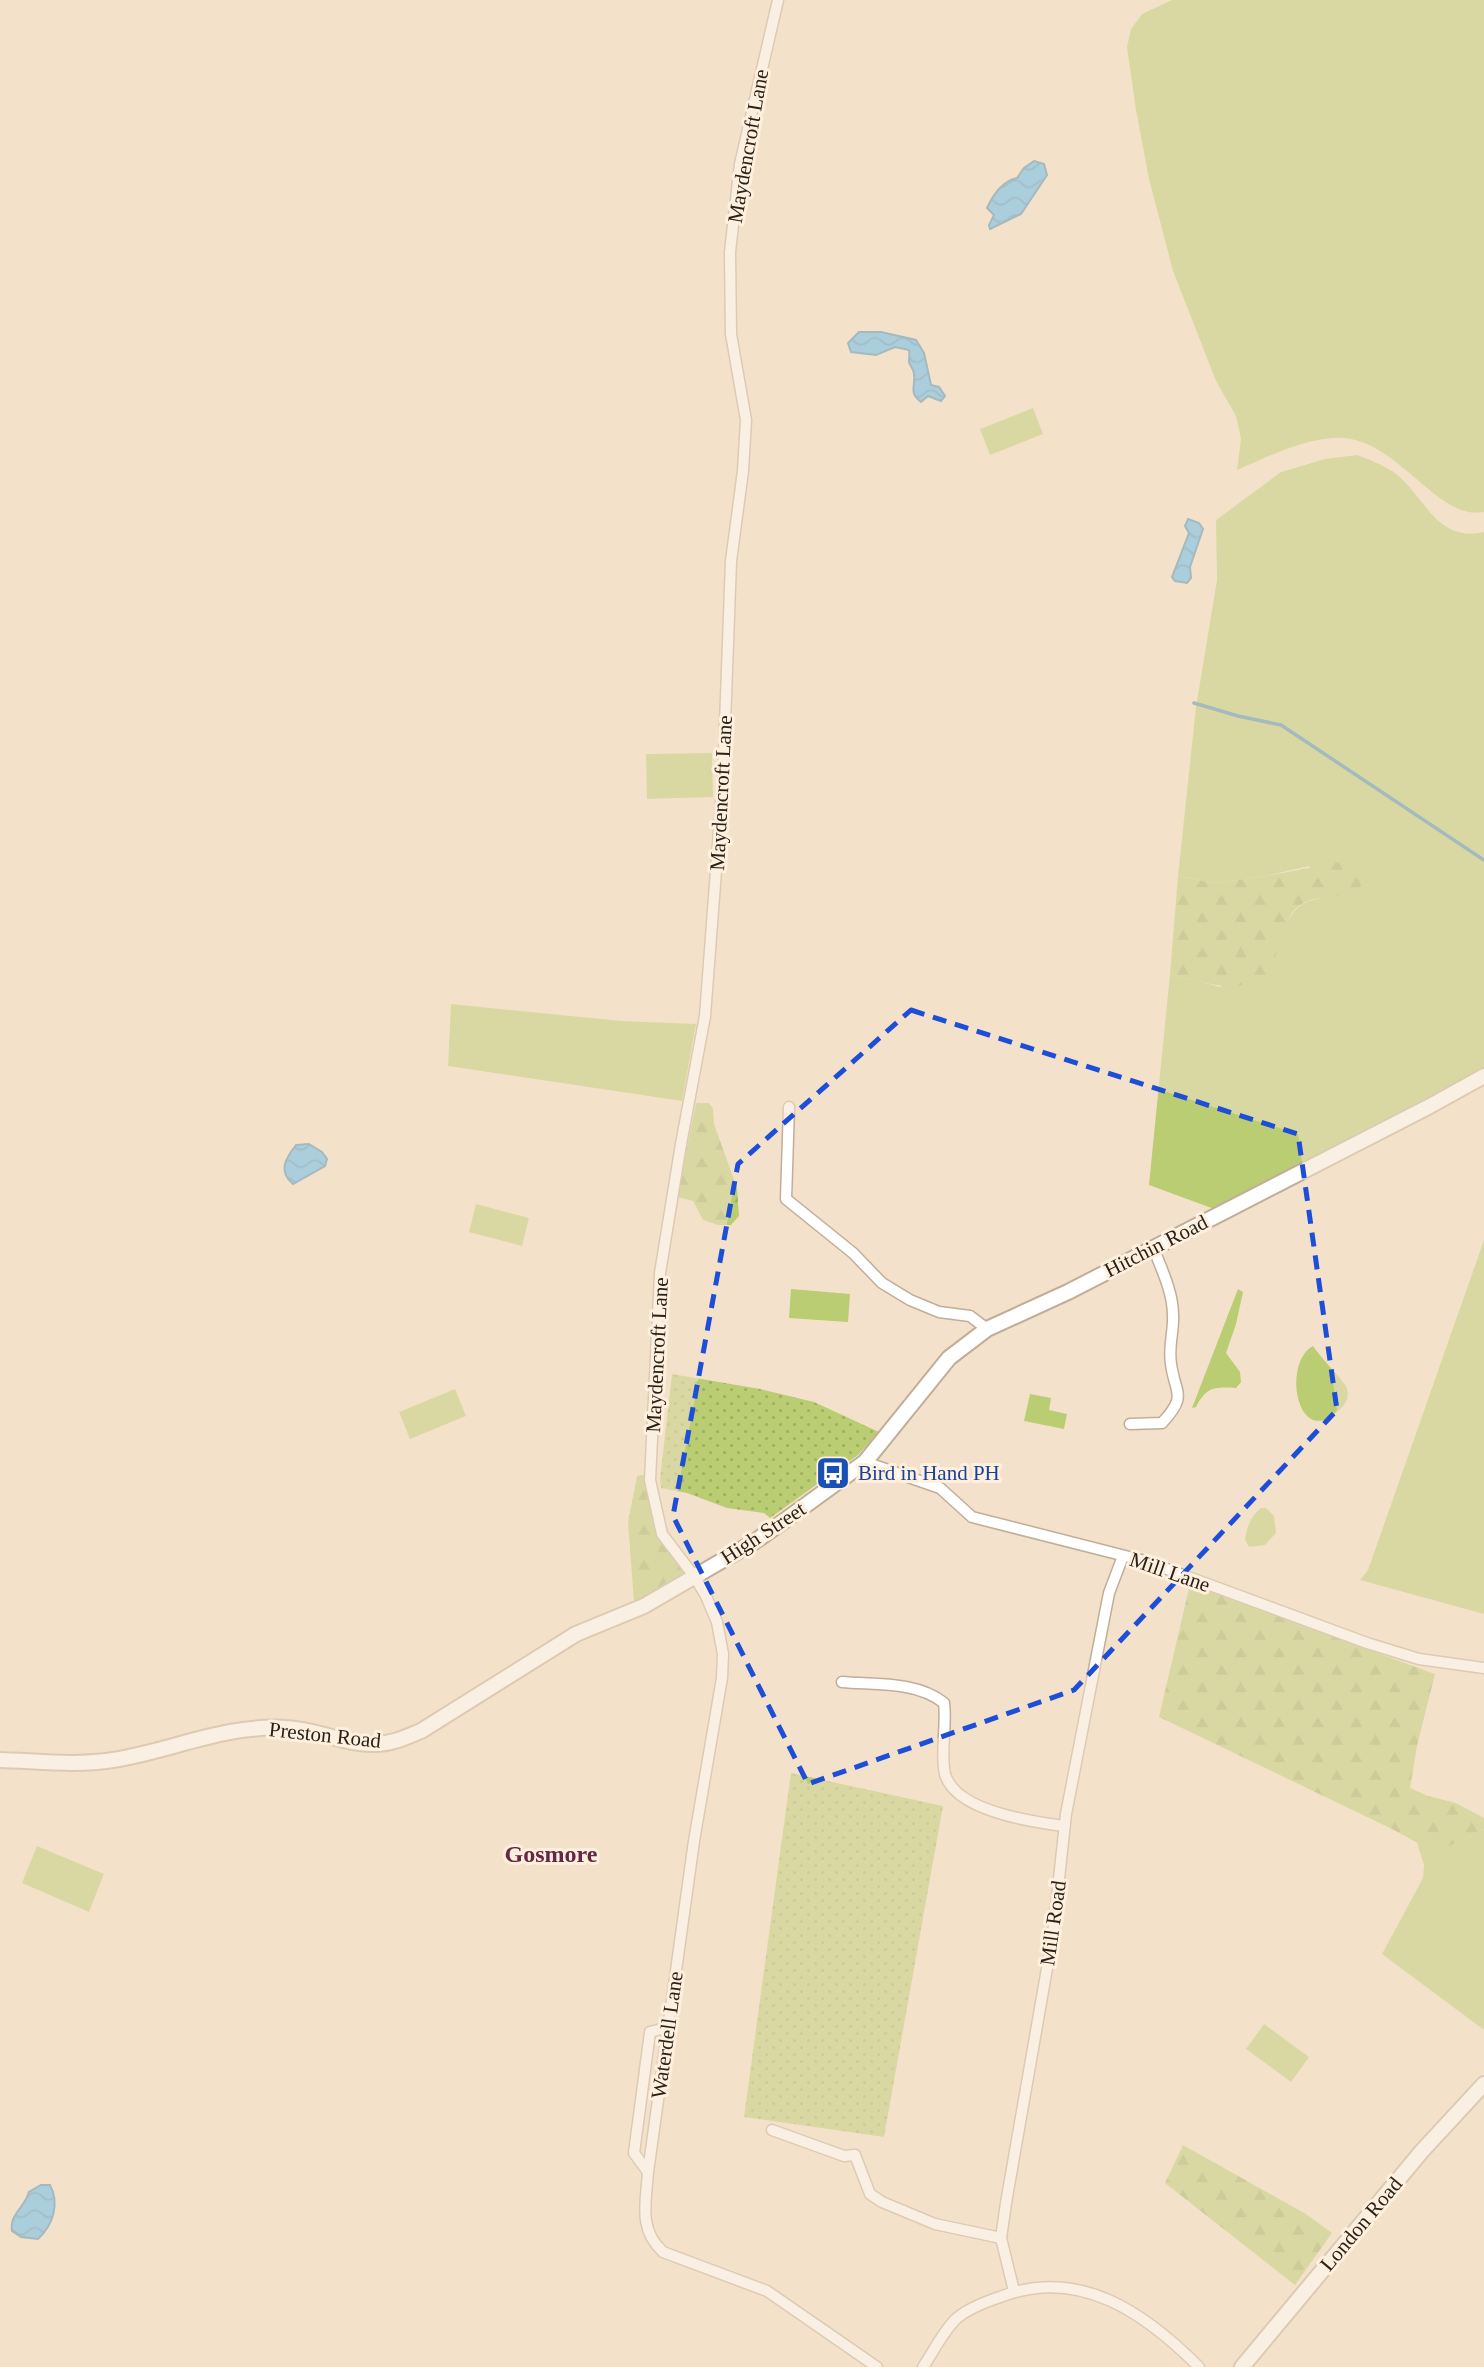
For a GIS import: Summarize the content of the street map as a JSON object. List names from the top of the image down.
{
  "streets": {
    "street": [
      "Maydencroft Lane",
      "Hitchin Road",
      "High Street",
      "Mill Lane",
      "Preston Road",
      "Mill Road",
      "Waterdell Lane",
      "London Road"
    ]
  },
  "crossings": [
    ["Maydencroft Lane", "High Street"],
    ["Maydencroft Lane", "Preston Road"],
    ["Maydencroft Lane", "Waterdell Lane"],
    ["Hitchin Road", "High Street"],
    ["Hitchin Road", "Mill Lane"],
    ["High Street", "Mill Lane"],
    ["High Street", "Preston Road"],
    ["High Street", "Waterdell Lane"],
    ["Mill Lane", "Mill Road"],
    ["Preston Road", "Waterdell Lane"]
  ],
  "districts": ["Gosmore"],
  "places": {
    "bus stop": ["Bird in Hand PH"]
  }
}
